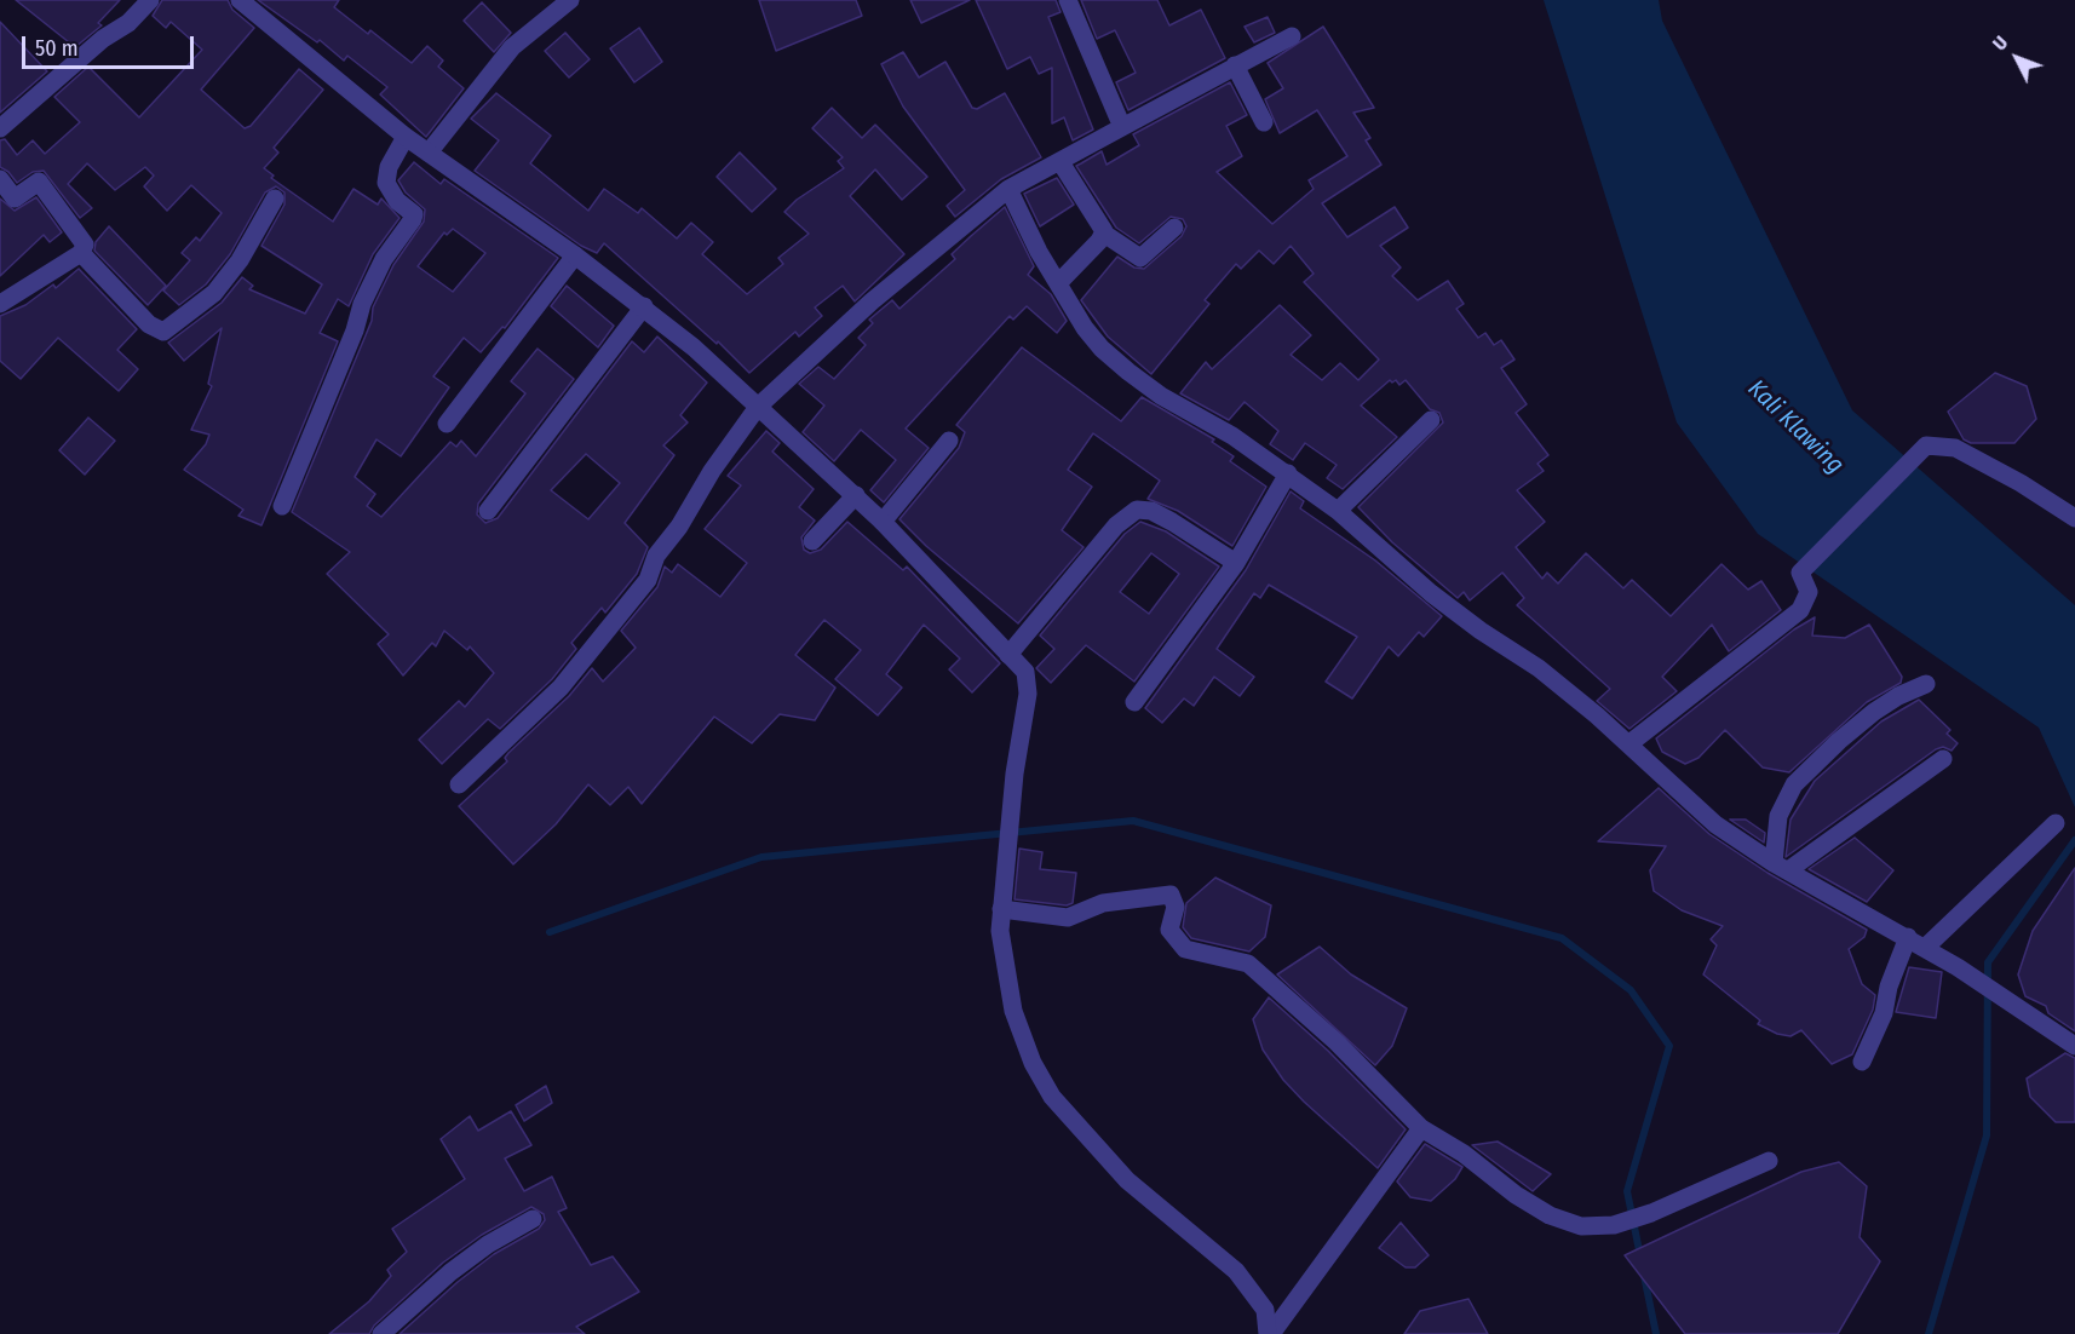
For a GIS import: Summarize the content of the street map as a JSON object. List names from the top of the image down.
{
  "water": ["Kali Klawing"],
  "scale_bar": "50 m",
  "north": "top left"
}
